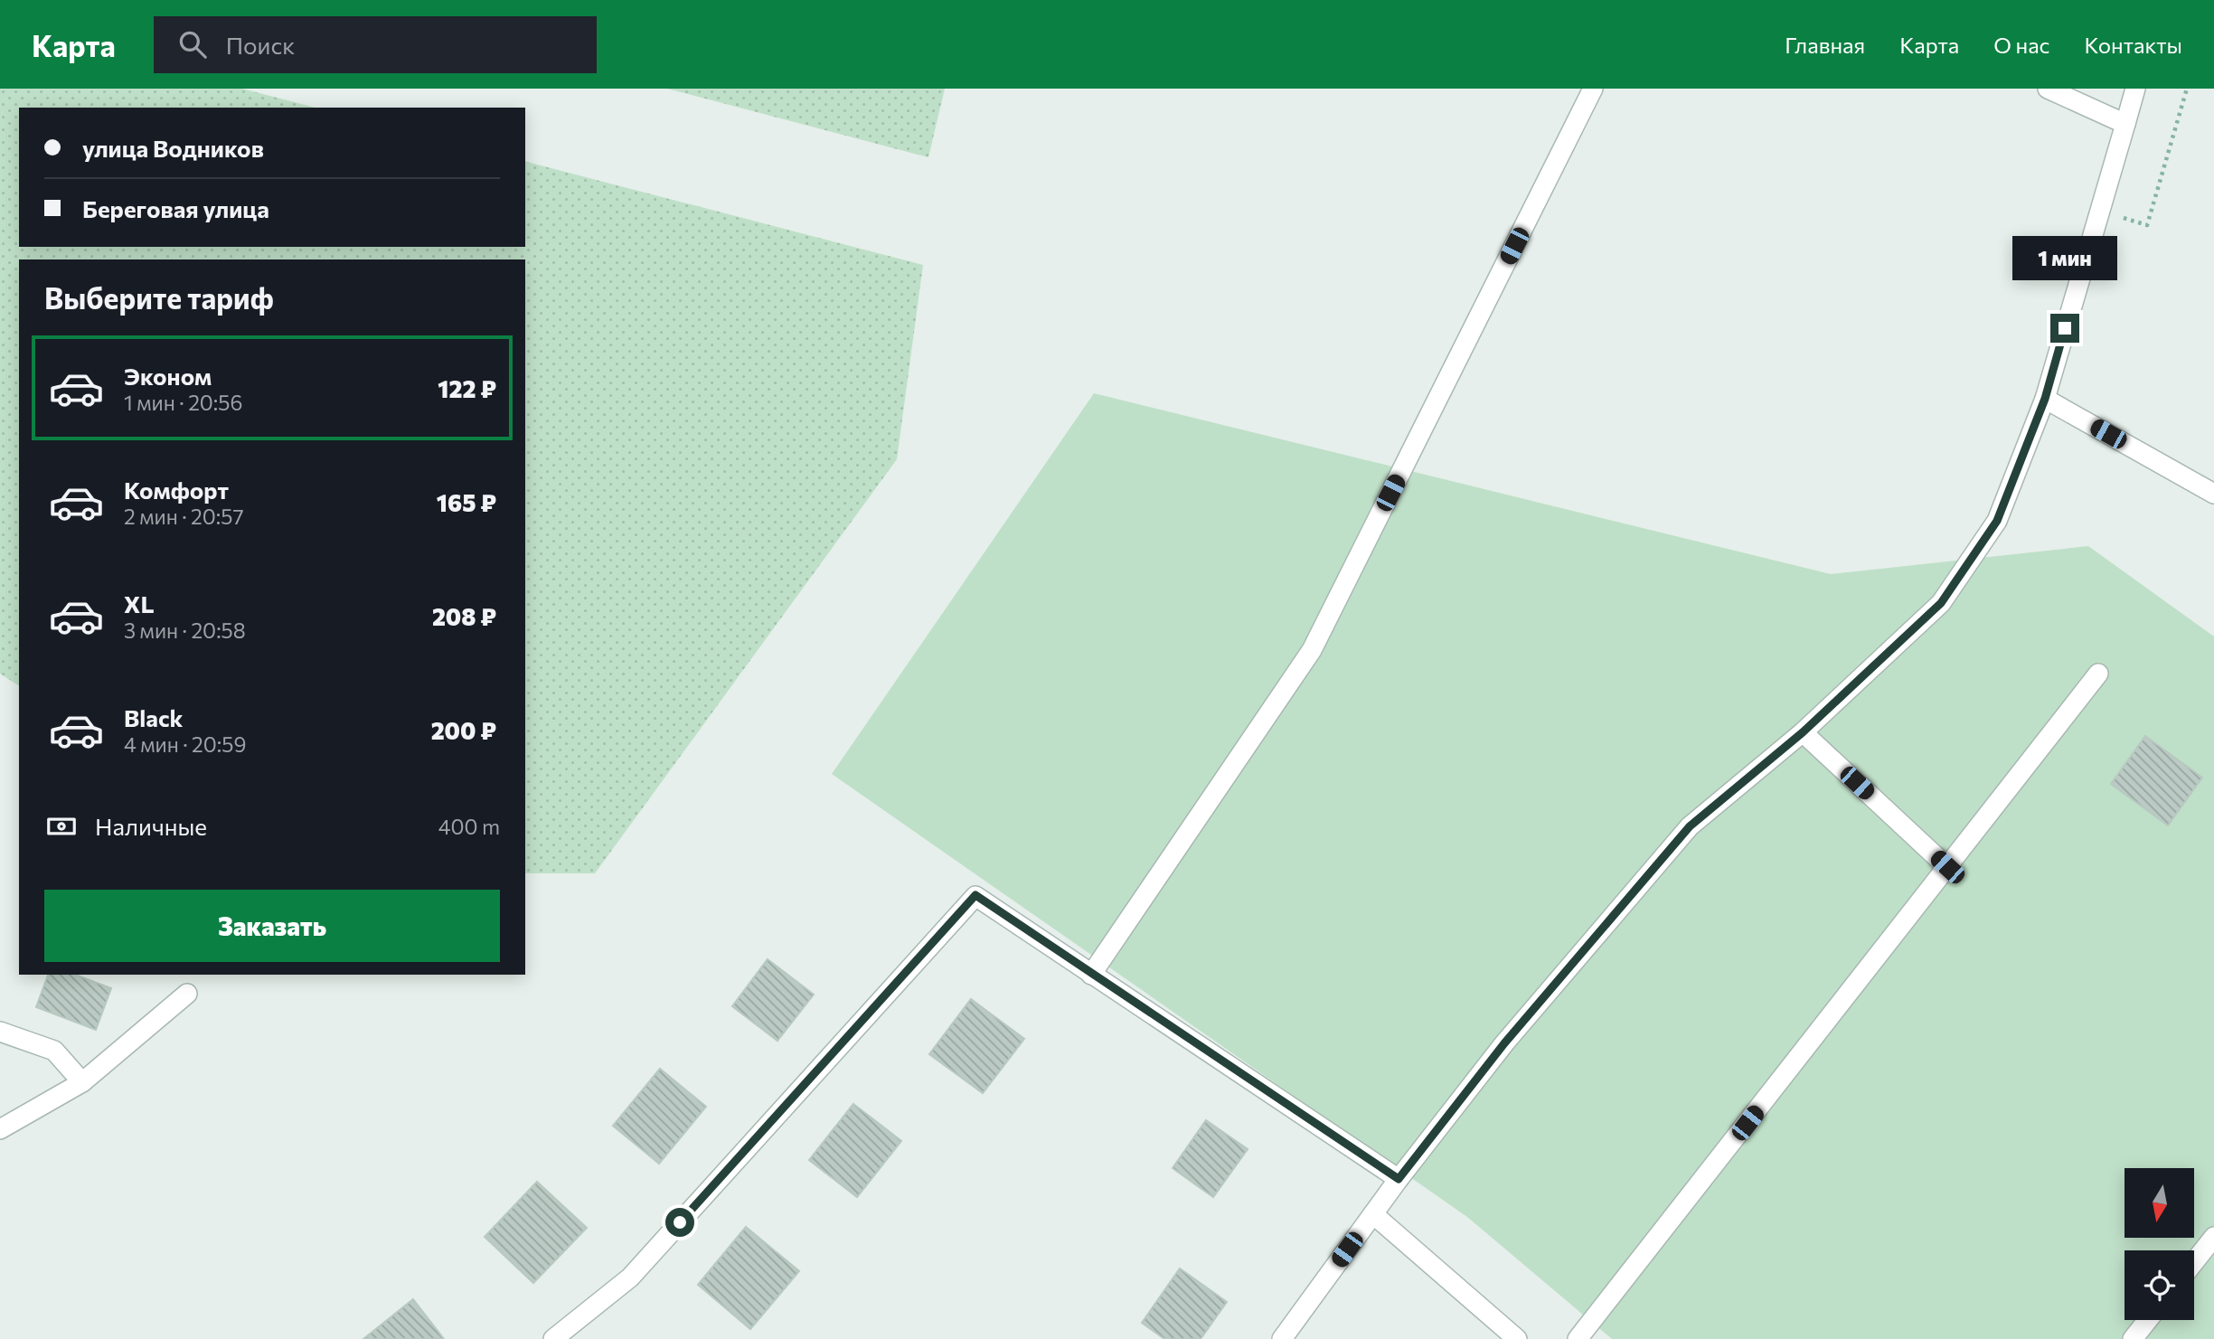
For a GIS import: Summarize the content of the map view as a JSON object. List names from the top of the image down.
{
  "north": "bottom",
  "page": {
    "header": "Карта",
    "search": "Поиск",
    "nav": [
      "Главная",
      "Карта",
      "О нас",
      "Контакты"
    ],
    "banner": ["улица Водников", "Береговая улица"],
    "bubble": "1 мин",
    "heading": "Выберите тариф",
    "list": [
      {
        "name": "Эконом",
        "note": "1 мин · 20:56",
        "value": "122 ₽"
      },
      {
        "name": "Комфорт",
        "note": "2 мин · 20:57",
        "value": "165 ₽"
      },
      {
        "name": "XL",
        "note": "3 мин · 20:58",
        "value": "208 ₽"
      },
      {
        "name": "Black",
        "note": "4 мин · 20:59",
        "value": "200 ₽"
      }
    ],
    "pay": ["Наличные", "400 m"],
    "buttons": "Заказать"
  }
}
